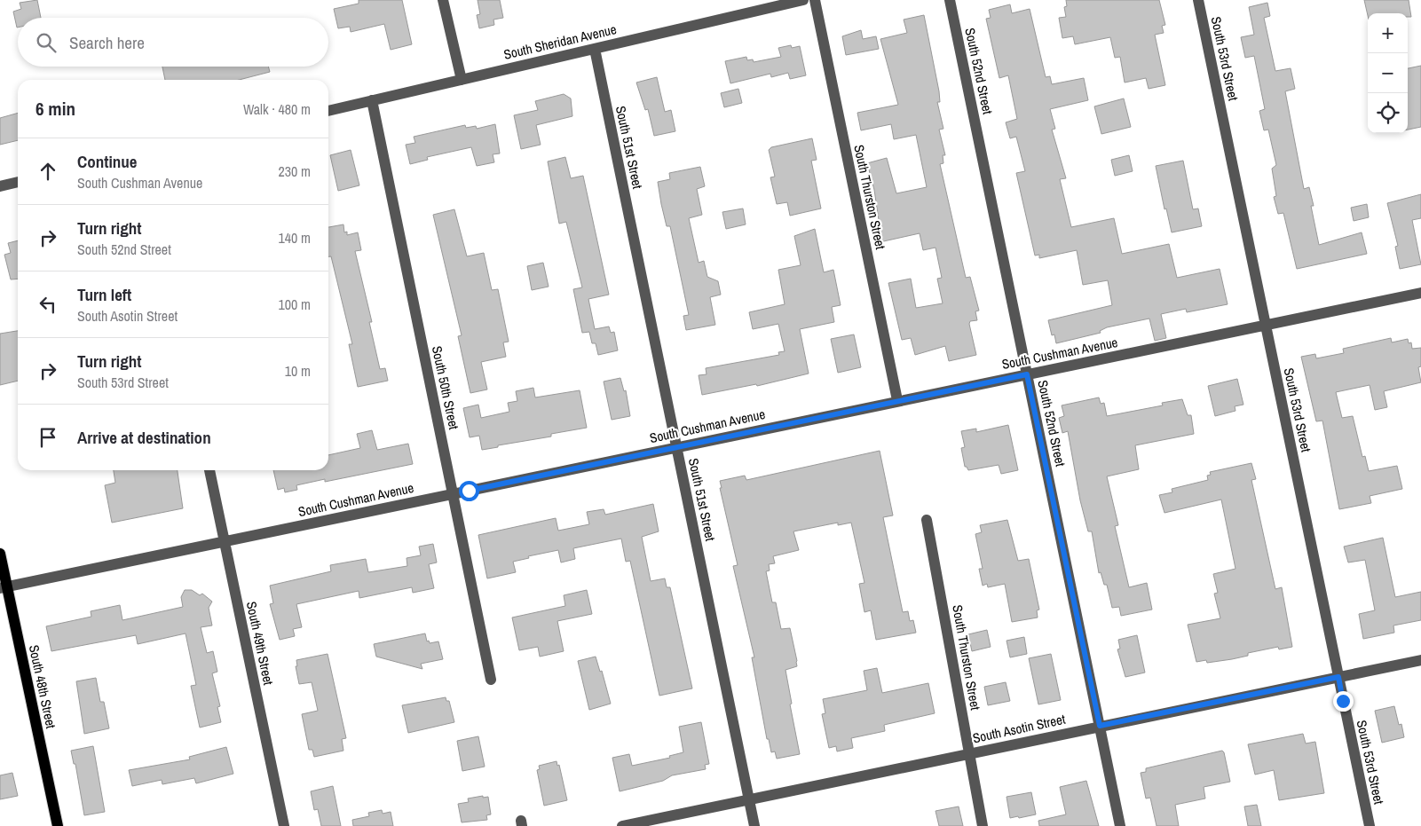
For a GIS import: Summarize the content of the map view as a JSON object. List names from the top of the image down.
{
  "streets": {
    "main road": ["South 48th Street"],
    "street": [
      "South Sheridan Avenue",
      "South 53rd Street",
      "South 52nd Street",
      "South 51st Street",
      "South Thurston Street",
      "South Cushman Avenue",
      "South 50th Street",
      "South 49th Street",
      "South Asotin Street"
    ]
  },
  "crossings": [
    ["South Sheridan Avenue", "South 51st Street"],
    ["South Sheridan Avenue", "South 50th Street"],
    ["South 53rd Street", "South Cushman Avenue"],
    ["South 53rd Street", "South Asotin Street"],
    ["South 52nd Street", "South Cushman Avenue"],
    ["South 52nd Street", "South Asotin Street"],
    ["South 51st Street", "South Cushman Avenue"],
    ["South 51st Street", "South Asotin Street"],
    ["South Thurston Street", "South Cushman Avenue"],
    ["South Thurston Street", "South Asotin Street"],
    ["South Cushman Avenue", "South 50th Street"],
    ["South Cushman Avenue", "South 49th Street"],
    ["South Cushman Avenue", "South 48th Street"]
  ],
  "page": {
    "map_buttons": ["+", "−"],
    "search": "Search here",
    "heading": ["6 min", "Walk · 480 m"],
    "list": [
      ["Continue", "South Cushman Avenue", "230 m"],
      ["Turn right", "South 52nd Street", "140 m"],
      ["Turn left", "South Asotin Street", "100 m"],
      ["Turn right", "South 53rd Street", "10 m"],
      "Arrive at destination"
    ]
  }
}
